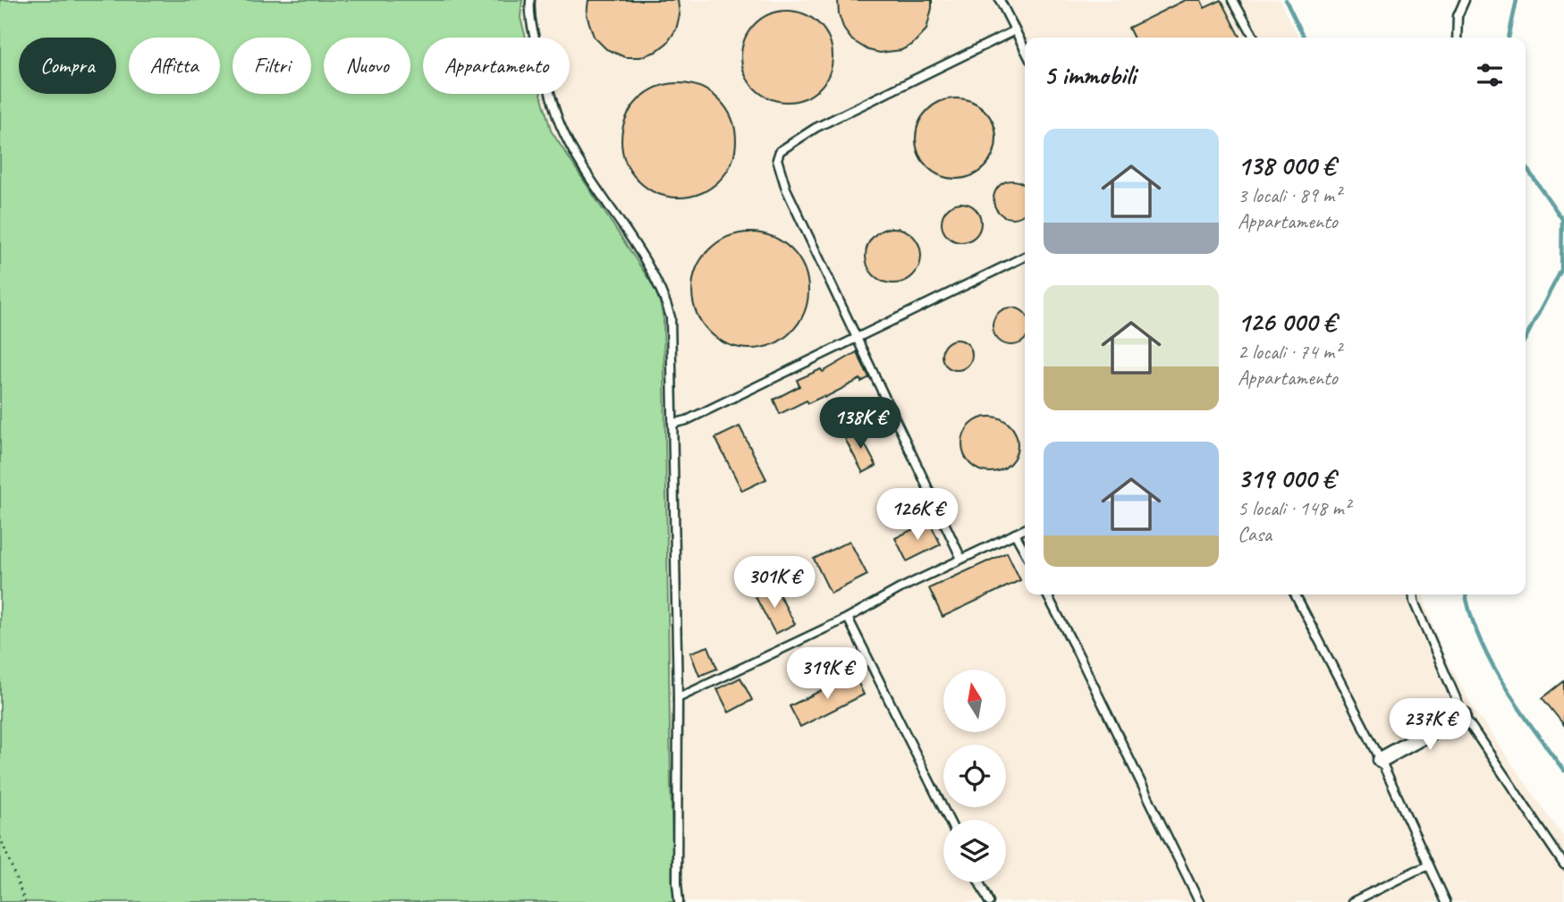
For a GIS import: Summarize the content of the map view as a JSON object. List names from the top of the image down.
{
  "north": "top",
  "page": {
    "chip": [
      "Compra",
      "Affitta",
      "Filtri",
      "Nuovo",
      "Appartamento"
    ],
    "heading": "5 immobili",
    "list": [
      {
        "name": "138 000 €",
        "note": "3 locali · 89 m² · Appartamento"
      },
      {
        "name": "126 000 €",
        "note": "2 locali · 74 m² · Appartamento"
      },
      {
        "name": "319 000 €",
        "note": "5 locali · 148 m² · Casa"
      }
    ],
    "price": [
      "138K €",
      "126K €",
      "301K €",
      "319K €",
      "237K €"
    ]
  }
}
